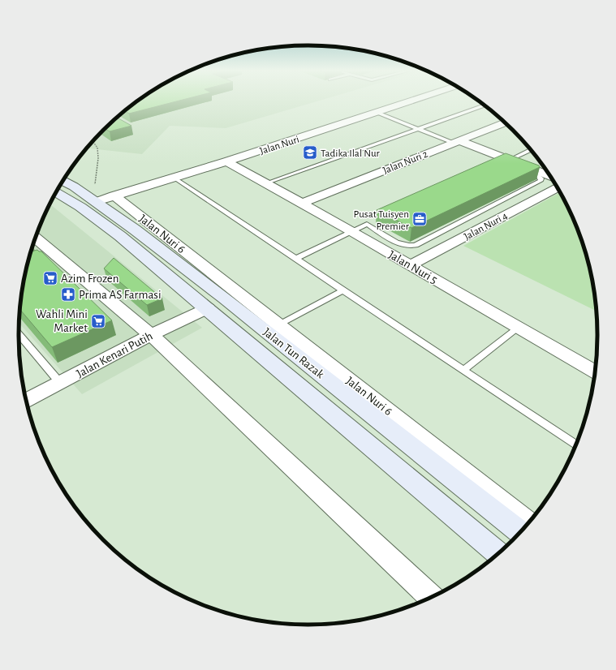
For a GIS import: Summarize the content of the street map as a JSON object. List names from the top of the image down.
{
  "streets": {
    "main road": ["Jalan Tun Razak"],
    "street": [
      "Jalan Nuri",
      "Jalan Nuri 2",
      "Jalan Nuri 4",
      "Jalan Nuri 6",
      "Jalan Nuri 5",
      "Jalan Kenari Putih"
    ]
  },
  "crossings": [
    ["Jalan Nuri", "Jalan Nuri 6"],
    ["Jalan Nuri", "Jalan Nuri 5"],
    ["Jalan Nuri", "Jalan Tun Razak"],
    ["Jalan Nuri 2", "Jalan Nuri 5"],
    ["Jalan Nuri 4", "Jalan Nuri 5"],
    ["Jalan Nuri 6", "Jalan Tun Razak"],
    ["Jalan Tun Razak", "Jalan Kenari Putih"]
  ],
  "places": {
    "school or university": ["Tadika Ilal Nur"],
    "office": ["Pusat Tuisyen Premier"],
    "supermarket": ["Azim Frozen", "Wahli Mini Market"],
    "pharmacy": ["Prima AS Farmasi"]
  }
}
